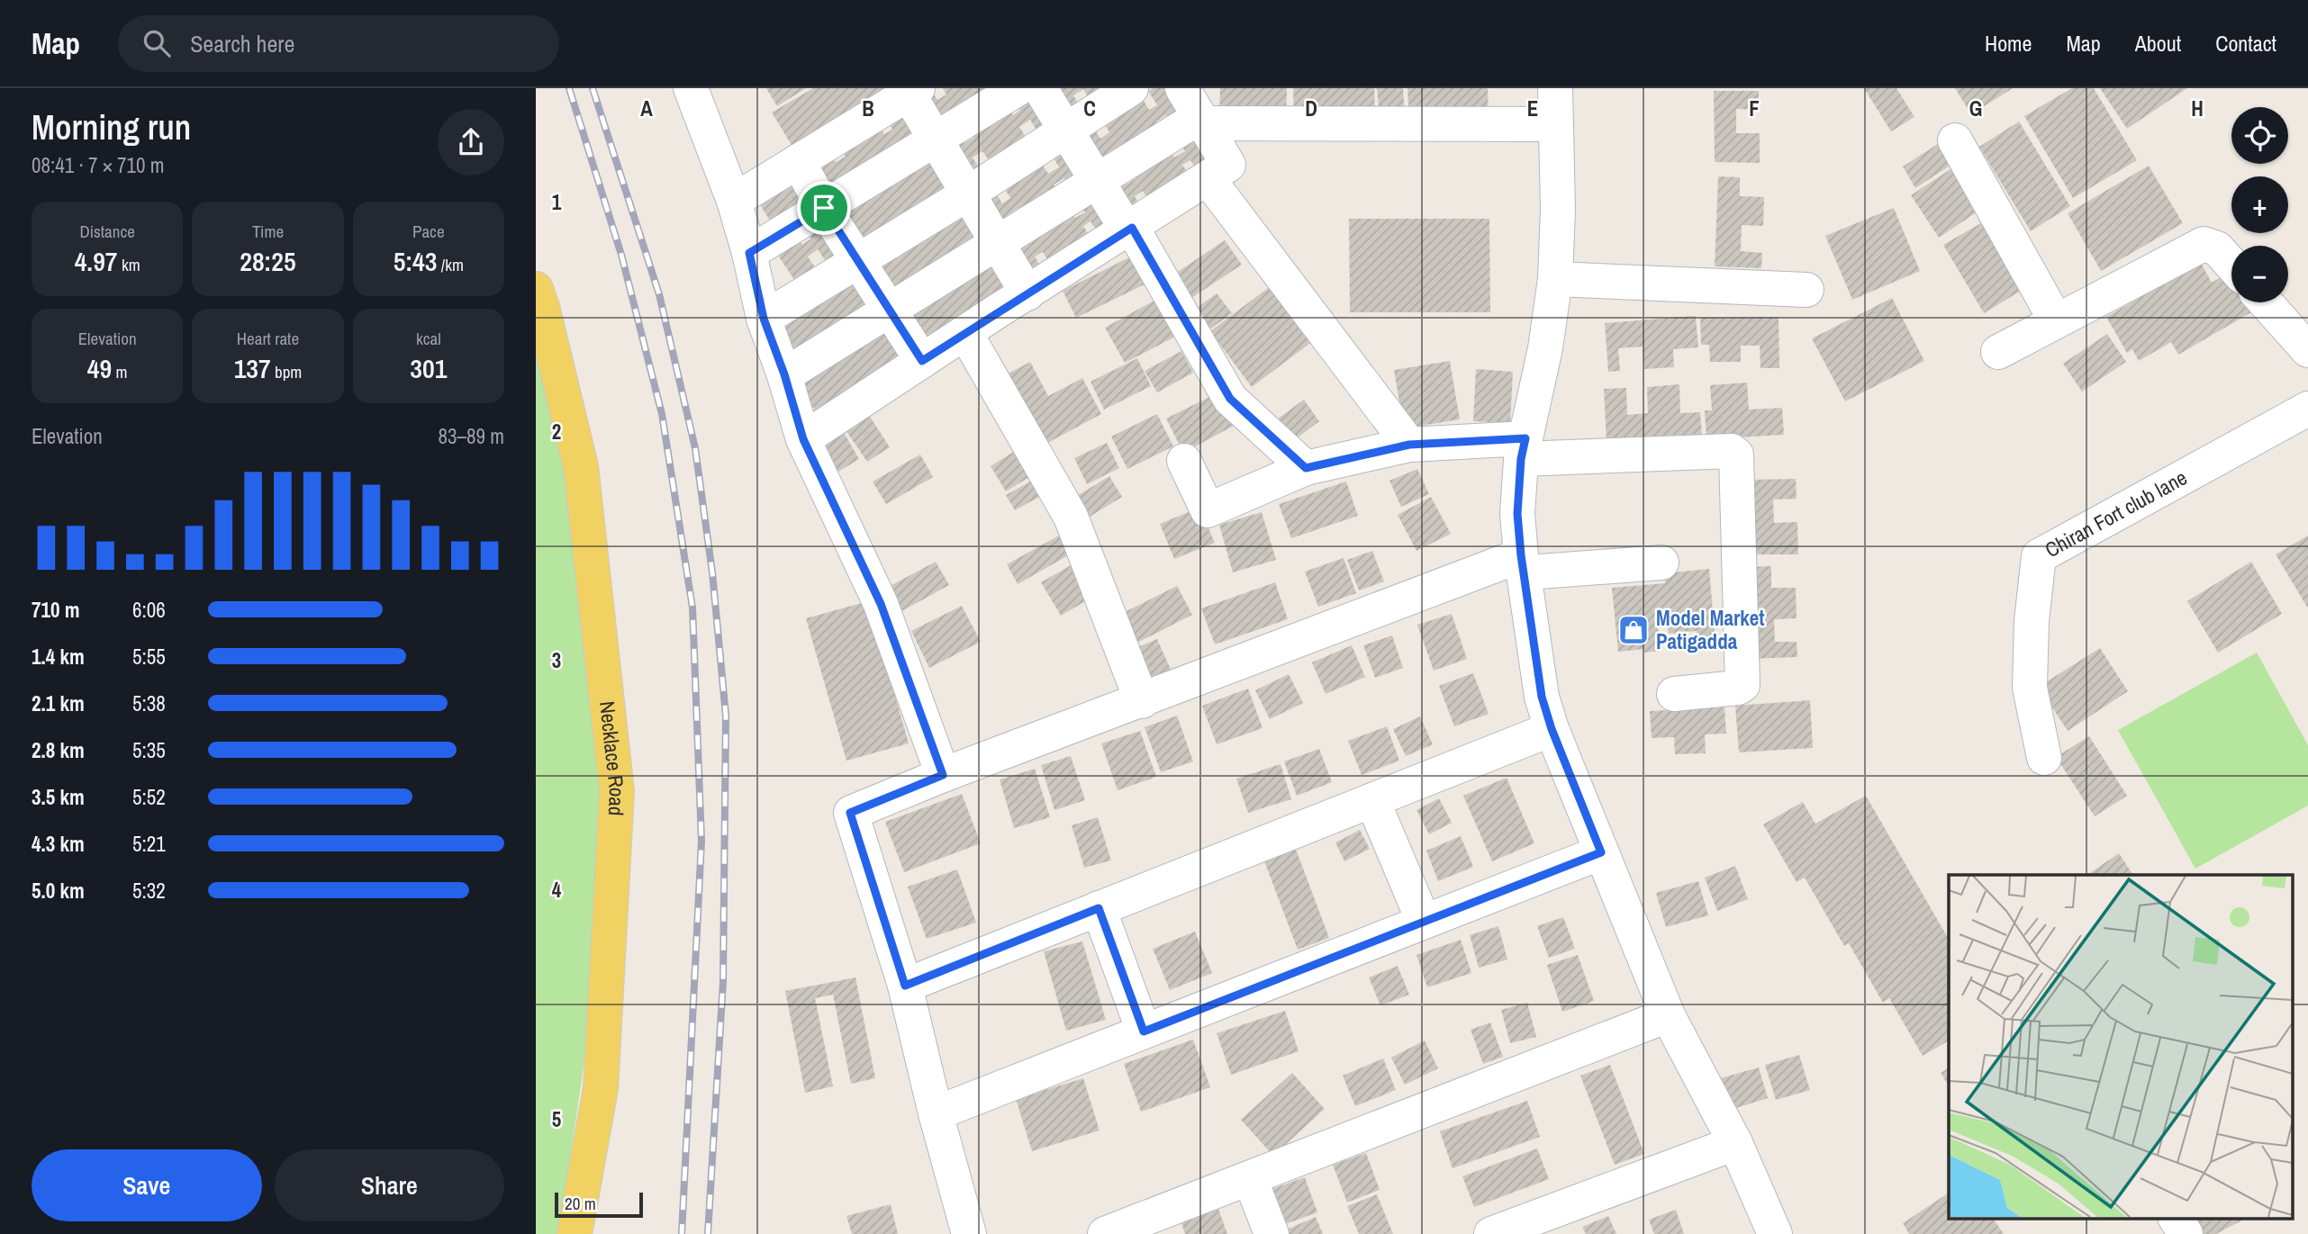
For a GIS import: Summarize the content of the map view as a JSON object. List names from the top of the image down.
{
  "streets": {
    "main road": ["Necklace Road"],
    "street": ["Chiran Fort club lane"]
  },
  "places": {
    "shop": ["Model Market Patigadda"]
  },
  "scale_bar": "20 m",
  "page": {
    "header": "Map",
    "search": "Search here",
    "nav": [
      "Home",
      "Map",
      "About",
      "Contact"
    ],
    "heading": ["Morning run", "08:41 · 7 × 710 m"],
    "map_buttons": ["+", "−"],
    "stats": [
      ["Distance", "4.97 km"],
      ["Time", "28:25"],
      ["Pace", "5:43 /km"],
      ["Elevation", "49 m"],
      ["Heart rate", "137 bpm"],
      ["kcal", "301"]
    ],
    "chart": ["Elevation", "83–89 m"],
    "list": [
      {
        "name": "710 m",
        "note": "6:06"
      },
      {
        "name": "1.4 km",
        "note": "5:55"
      },
      {
        "name": "2.1 km",
        "note": "5:38"
      },
      {
        "name": "2.8 km",
        "note": "5:35"
      },
      {
        "name": "3.5 km",
        "note": "5:52"
      },
      {
        "name": "4.3 km",
        "note": "5:21"
      },
      {
        "name": "5.0 km",
        "note": "5:32"
      }
    ],
    "buttons": ["Save", "Share"],
    "scale": "20 m"
  },
  "grid": {
    "columns": [
      "A",
      "B",
      "C",
      "D",
      "E",
      "F",
      "G",
      "H"
    ],
    "rows": [
      "1",
      "2",
      "3",
      "4",
      "5"
    ]
  }
}
